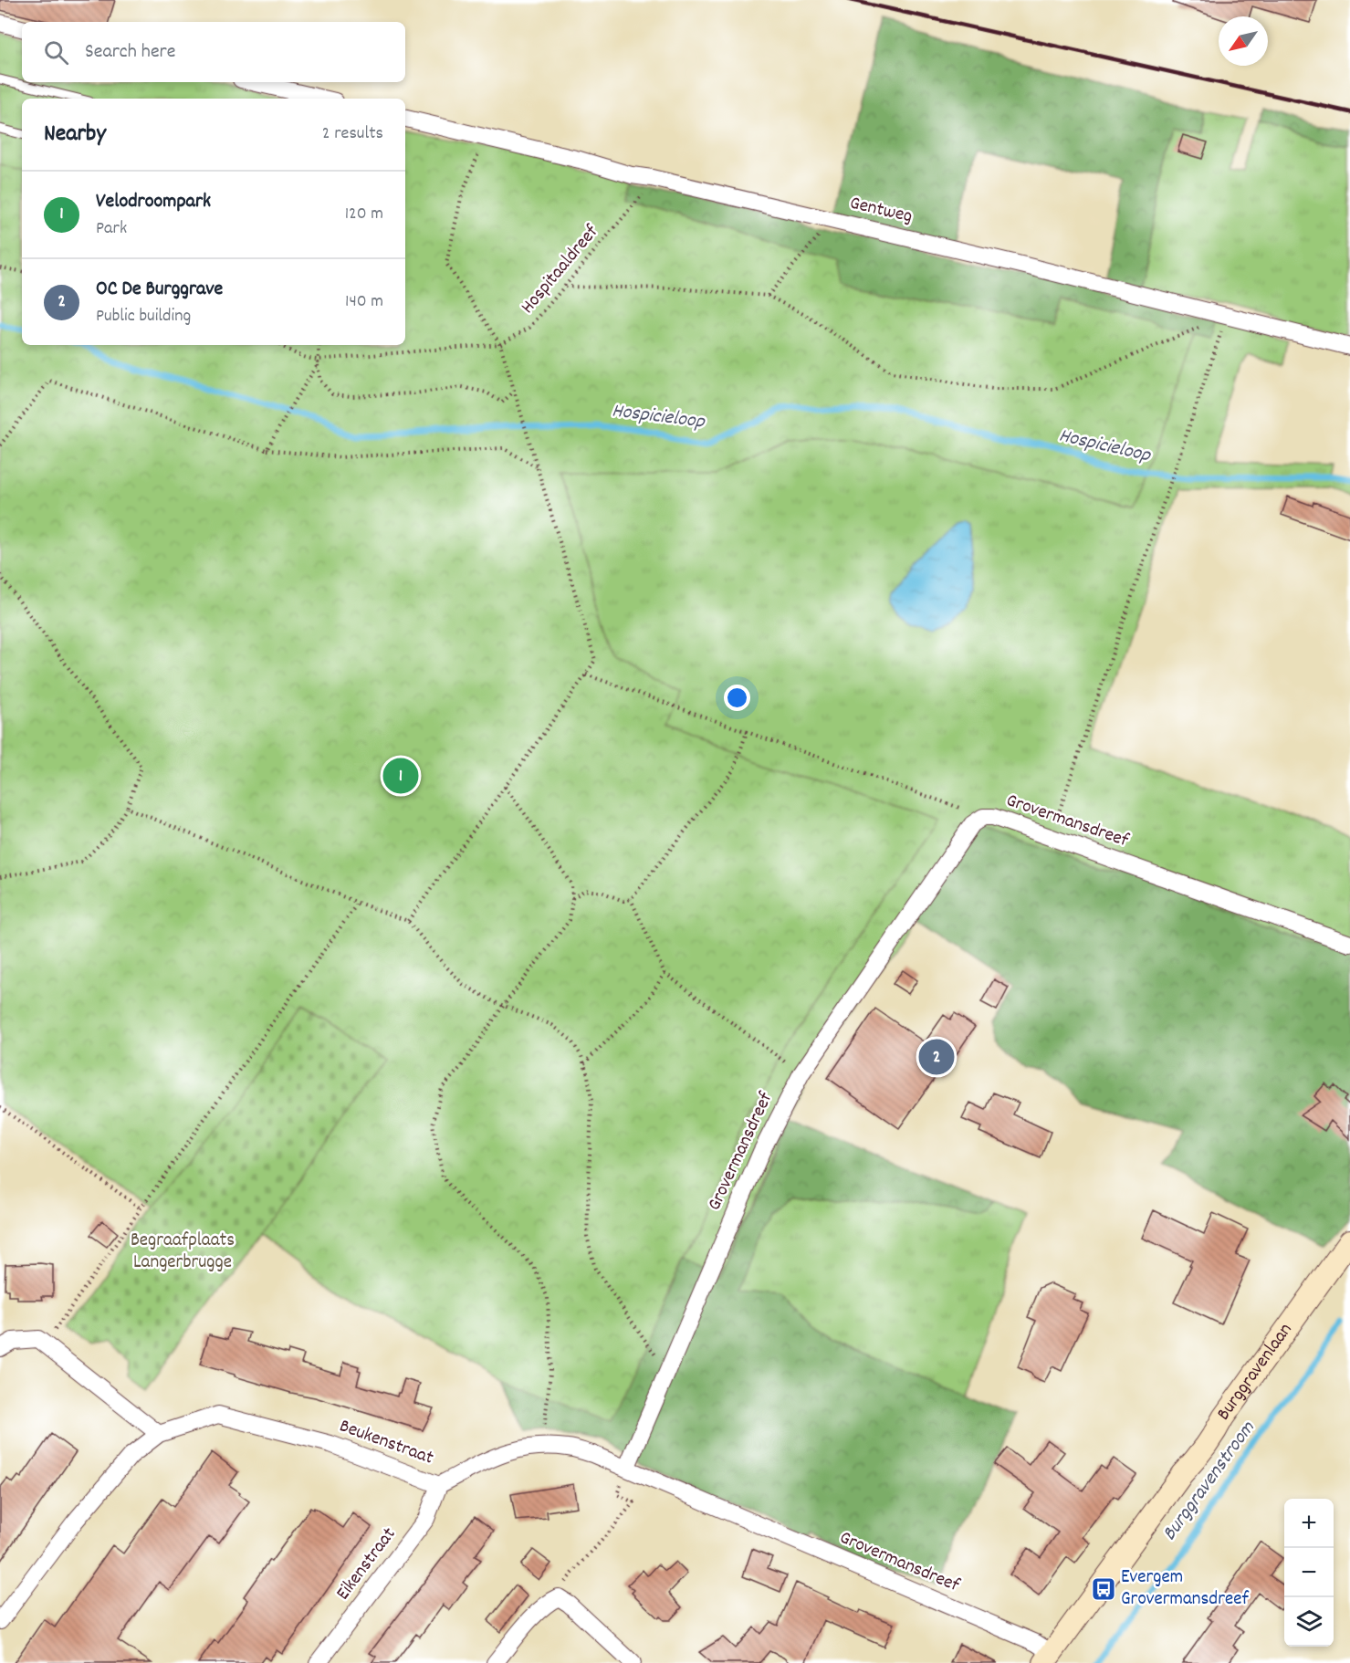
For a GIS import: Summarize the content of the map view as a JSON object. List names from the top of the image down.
{
  "streets": {
    "main road": ["Burggravenlaan"],
    "street": [
      "Gentweg",
      "Grovermansdreef",
      "Beukenstraat",
      "Eikenstraat"
    ],
    "path": ["Hospitaaldreef"]
  },
  "crossings": [
    ["Gentweg", "Hospitaaldreef"],
    ["Grovermansdreef", "Burggravenlaan"],
    ["Grovermansdreef", "Beukenstraat"],
    ["Beukenstraat", "Eikenstraat"]
  ],
  "water": ["Hospicieloop", "Burggravenstroom"],
  "parks": ["Begraafplaats Langerbrugge"],
  "places": {
    "bus stop": ["Evergem Grovermansdreef"]
  },
  "north": "bottom left",
  "page": {
    "search": "Search here",
    "heading": ["Nearby", "2 results"],
    "list": [
      {
        "mark": "1",
        "name": "Velodroompark",
        "note": "Park",
        "value": "120 m"
      },
      {
        "mark": "2",
        "name": "OC De Burggrave",
        "note": "Public building",
        "value": "140 m"
      }
    ],
    "pins": ["1", "2"],
    "map_buttons": ["+", "−"]
  }
}
